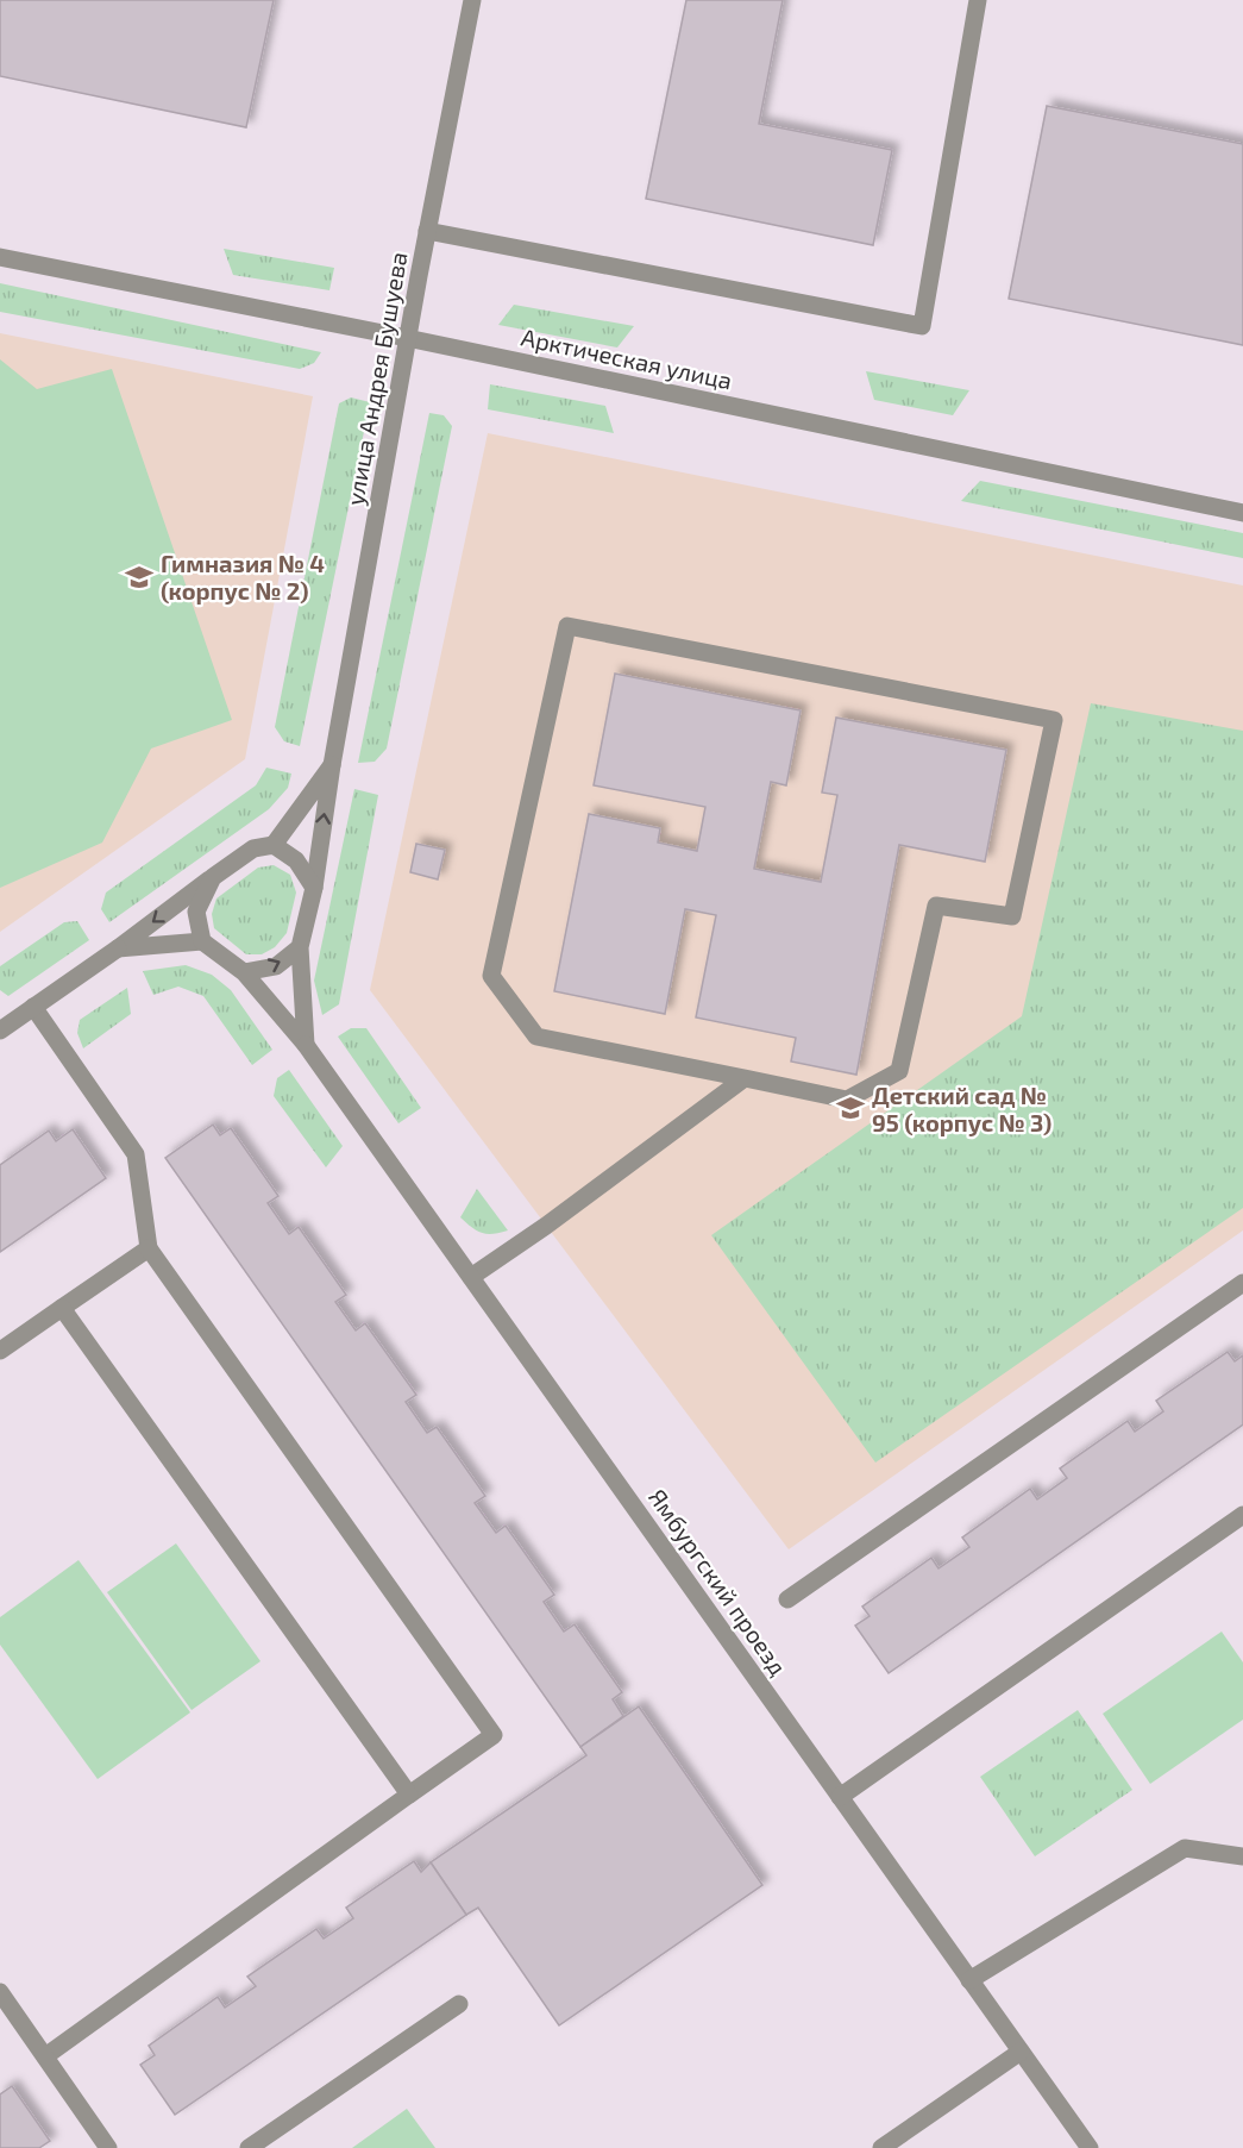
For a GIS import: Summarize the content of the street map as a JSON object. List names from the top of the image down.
{
  "streets": {
    "street": ["Арктическая улица", "улица Андрея Бушуева", "Ямбургский проезд"]
  },
  "crossings": [
    ["Арктическая улица", "улица Андрея Бушуева"],
    ["улица Андрея Бушуева", "Ямбургский проезд"]
  ],
  "places": {
    "school or university": ["Гимназия № 4 (корпус № 2)", "Детский сад № 95 (корпус № 3)"]
  }
}
